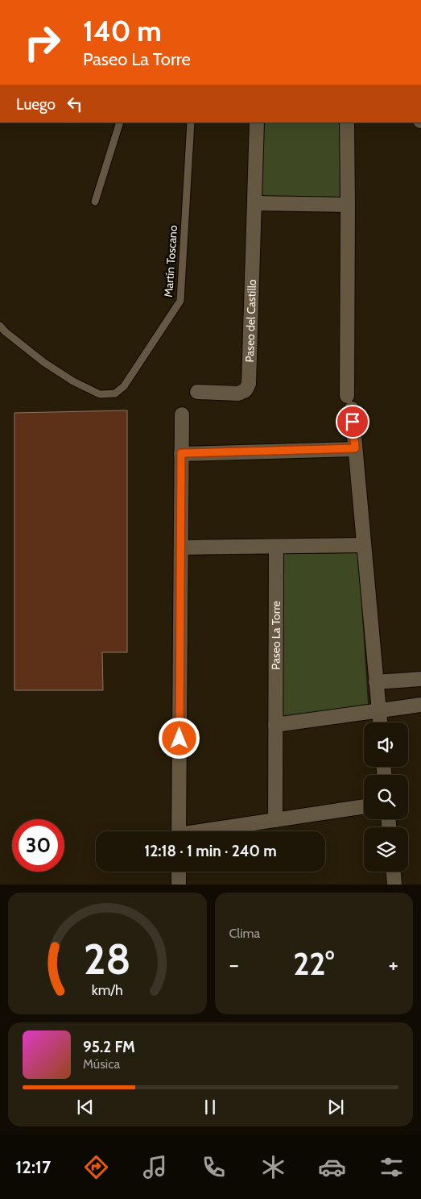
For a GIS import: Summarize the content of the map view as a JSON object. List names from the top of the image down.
{
  "streets": {
    "street": ["Paseo del Castillo", "Paseo La Torre"],
    "lane": ["Martín Toscano"]
  },
  "page": {
    "turn": ["140 m", "Paseo La Torre"],
    "then": "Luego",
    "limit": "30",
    "trip": "12:18 · 1 min · 240 m",
    "tile": "Clima",
    "heat": ["−", "22°", "+"],
    "song": ["95.2 FM", "Música"],
    "tabs": "12:17",
    "gauge": ["28", "km/h"]
  }
}
